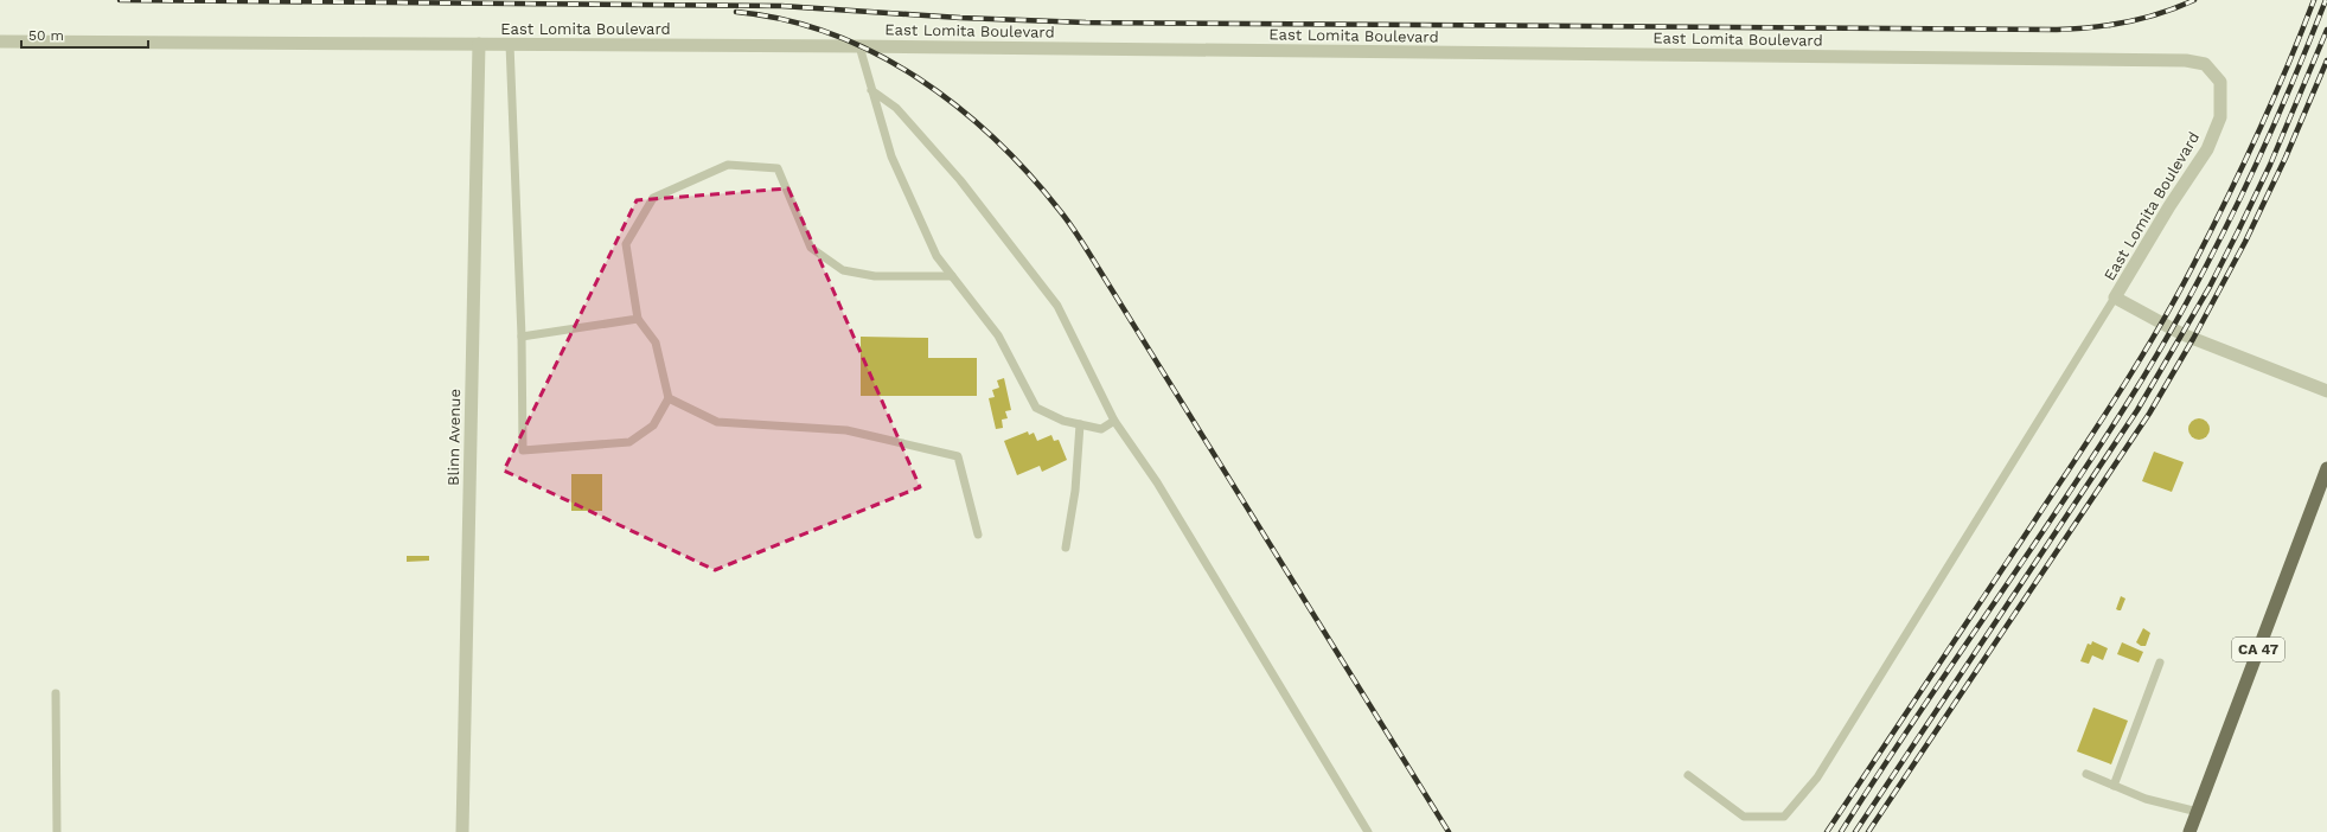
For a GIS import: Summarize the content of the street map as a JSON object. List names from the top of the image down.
{
  "streets": {
    "main road": ["CA 47"],
    "street": ["East Lomita Boulevard", "Blinn Avenue"]
  },
  "crossings": [
    ["East Lomita Boulevard", "Blinn Avenue"]
  ],
  "scale_bar": "50 m"
}
